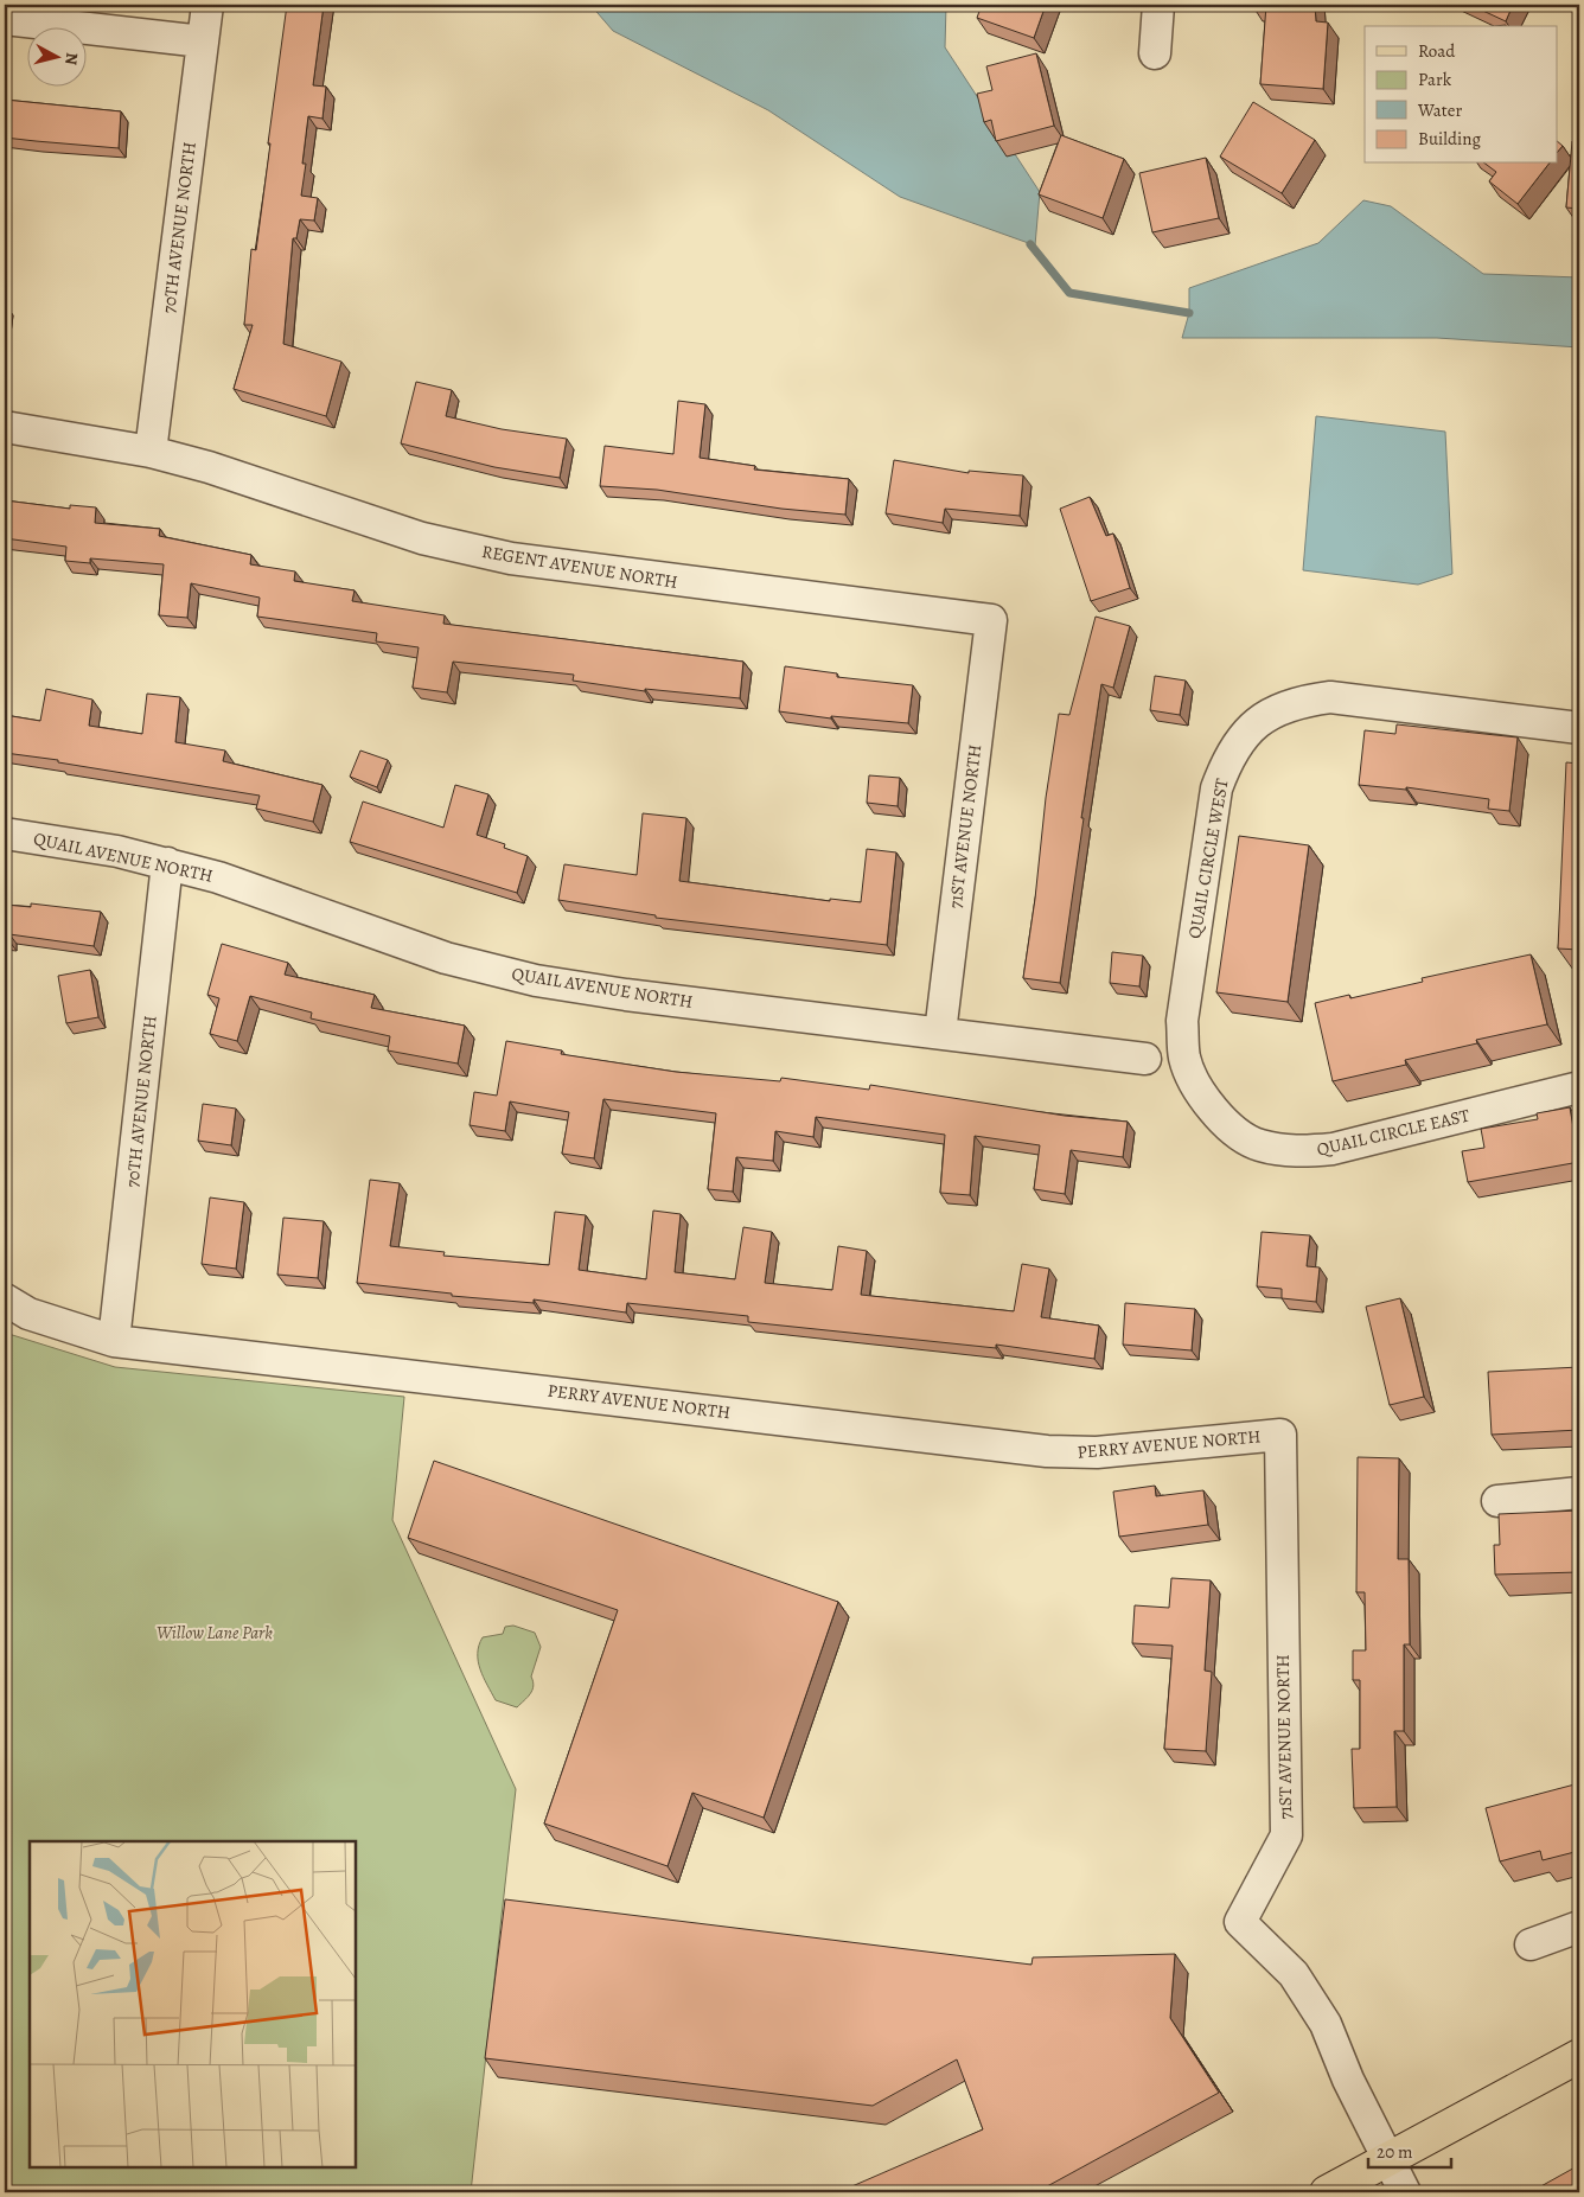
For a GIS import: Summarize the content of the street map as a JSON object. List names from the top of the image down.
{
  "streets": {
    "street": [
      "70TH AVENUE NORTH",
      "REGENT AVENUE NORTH",
      "71ST AVENUE NORTH",
      "QUAIL AVENUE NORTH",
      "QUAIL CIRCLE WEST",
      "QUAIL CIRCLE EAST",
      "PERRY AVENUE NORTH"
    ]
  },
  "crossings": [
    ["70TH AVENUE NORTH", "REGENT AVENUE NORTH"],
    ["70TH AVENUE NORTH", "QUAIL AVENUE NORTH"],
    ["70TH AVENUE NORTH", "PERRY AVENUE NORTH"],
    ["REGENT AVENUE NORTH", "71ST AVENUE NORTH"],
    ["71ST AVENUE NORTH", "QUAIL AVENUE NORTH"],
    ["71ST AVENUE NORTH", "PERRY AVENUE NORTH"],
    ["QUAIL CIRCLE WEST", "QUAIL CIRCLE EAST"]
  ],
  "parks": ["Willow Lane Park"],
  "legend": [
    "Road",
    "Park",
    "Water",
    "Building"
  ],
  "scale_bar": "20 m",
  "north": "right"
}
